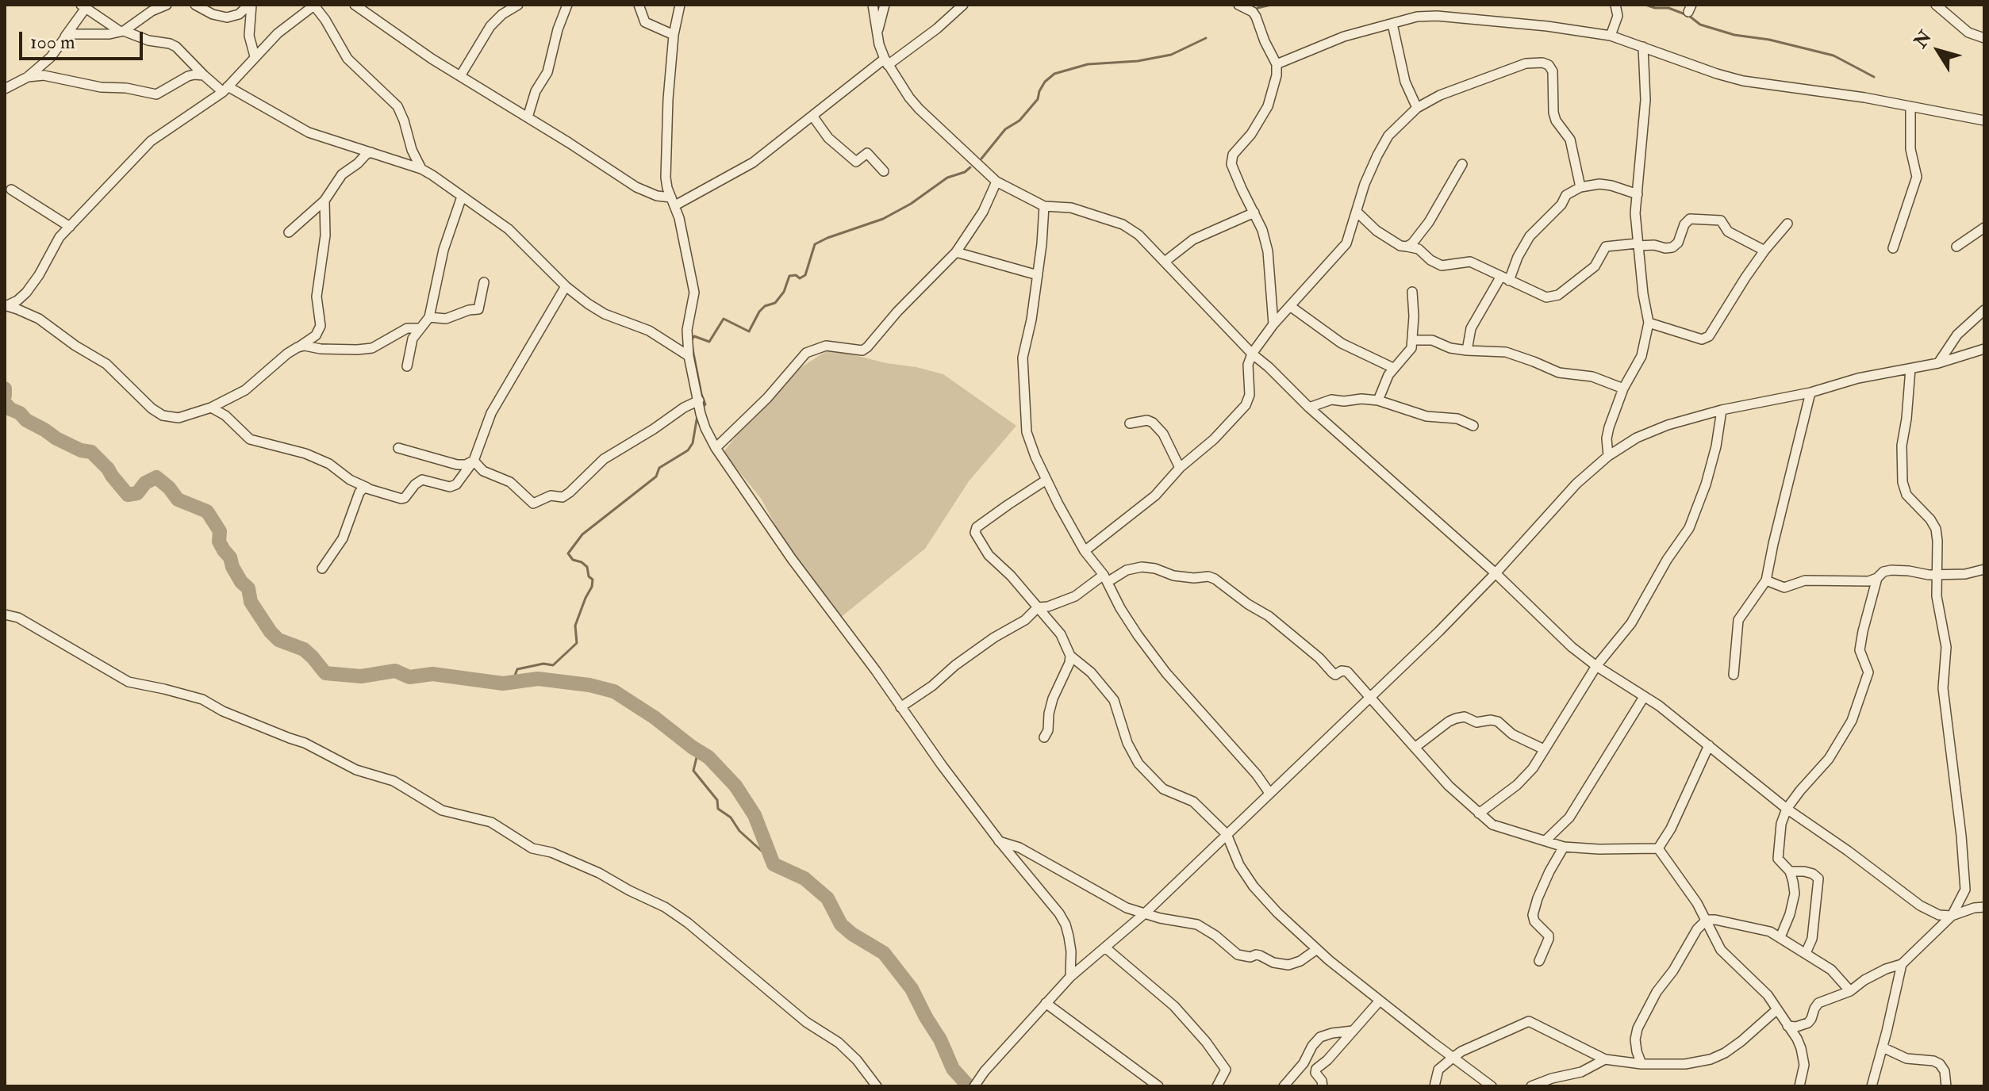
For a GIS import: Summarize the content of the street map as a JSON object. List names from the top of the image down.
{
  "scale_bar": "100 m",
  "north": "top left"
}
